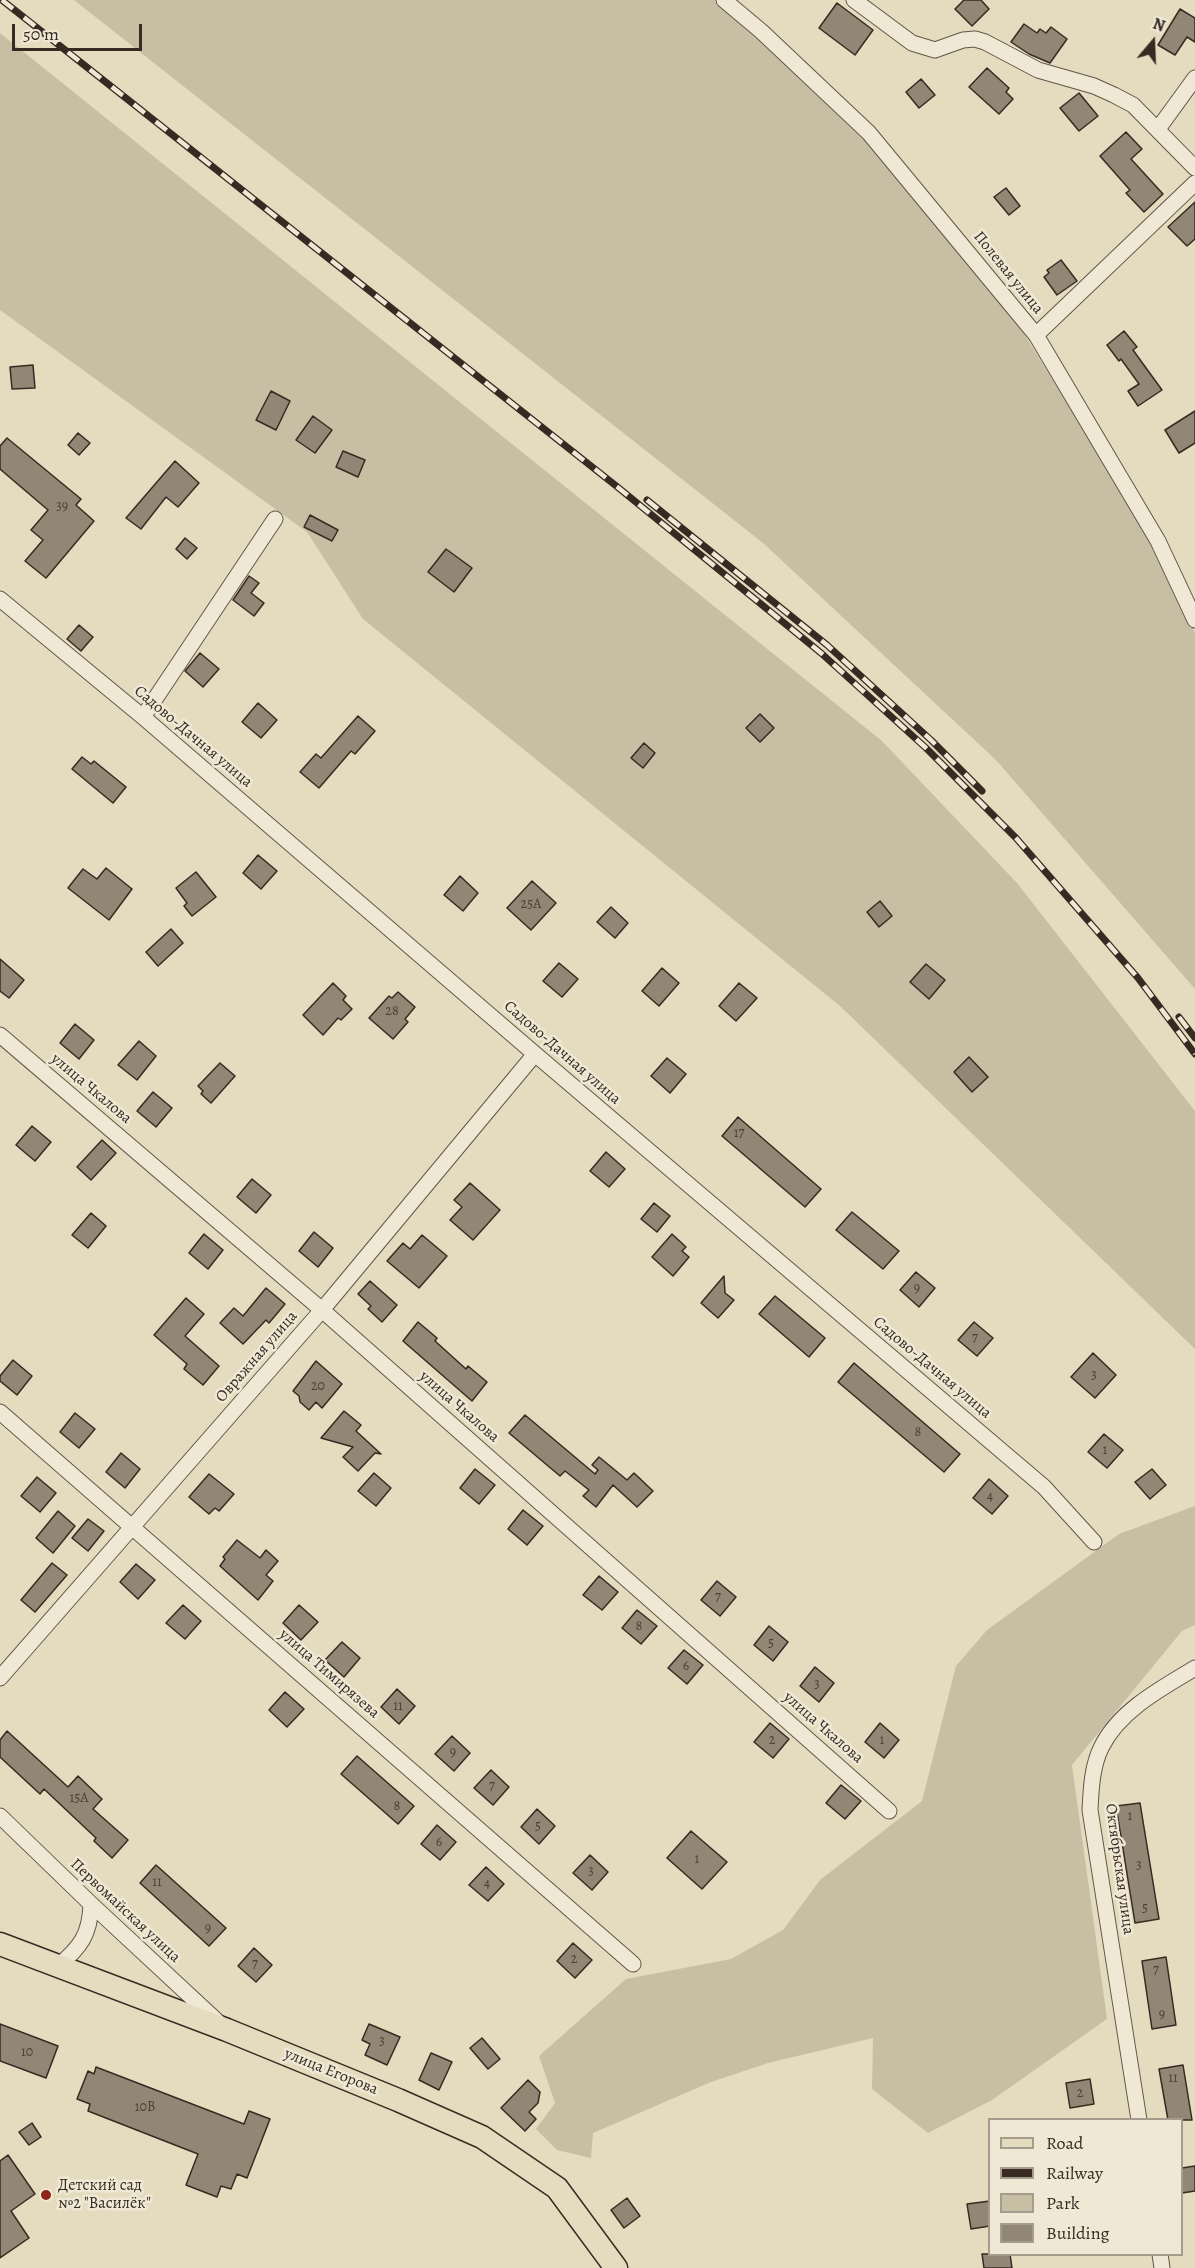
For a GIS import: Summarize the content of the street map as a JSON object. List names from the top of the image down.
{
  "streets": {
    "main road": ["улица Егорова"],
    "street": [
      "Полевая улица",
      "Садово-Дачная улица",
      "улица Чкалова",
      "Овражная улица",
      "улица Тимирязева",
      "Октябрьская улица",
      "Первомайская улица"
    ]
  },
  "crossings": [
    ["Садово-Дачная улица", "Овражная улица"],
    ["улица Чкалова", "Овражная улица"],
    ["Овражная улица", "улица Тимирязева"],
    ["Первомайская улица", "улица Егорова"]
  ],
  "places": ["Детский сад №2 \"Василёк\""],
  "house_numbers": [
    "39",
    "25А",
    "28",
    "17",
    "9",
    "7",
    "3",
    "20",
    "8",
    "1",
    "4",
    "7",
    "8",
    "5",
    "6",
    "3",
    "11",
    "2",
    "1",
    "9",
    "7",
    "15А",
    "8",
    "1",
    "5",
    "6",
    "1",
    "3",
    "3",
    "11",
    "4",
    "5",
    "9",
    "2",
    "7",
    "7",
    "9",
    "3",
    "10",
    "11",
    "2",
    "10В"
  ],
  "legend": [
    "Road",
    "Railway",
    "Park",
    "Building"
  ],
  "scale_bar": "50 m",
  "north": "top"
}
